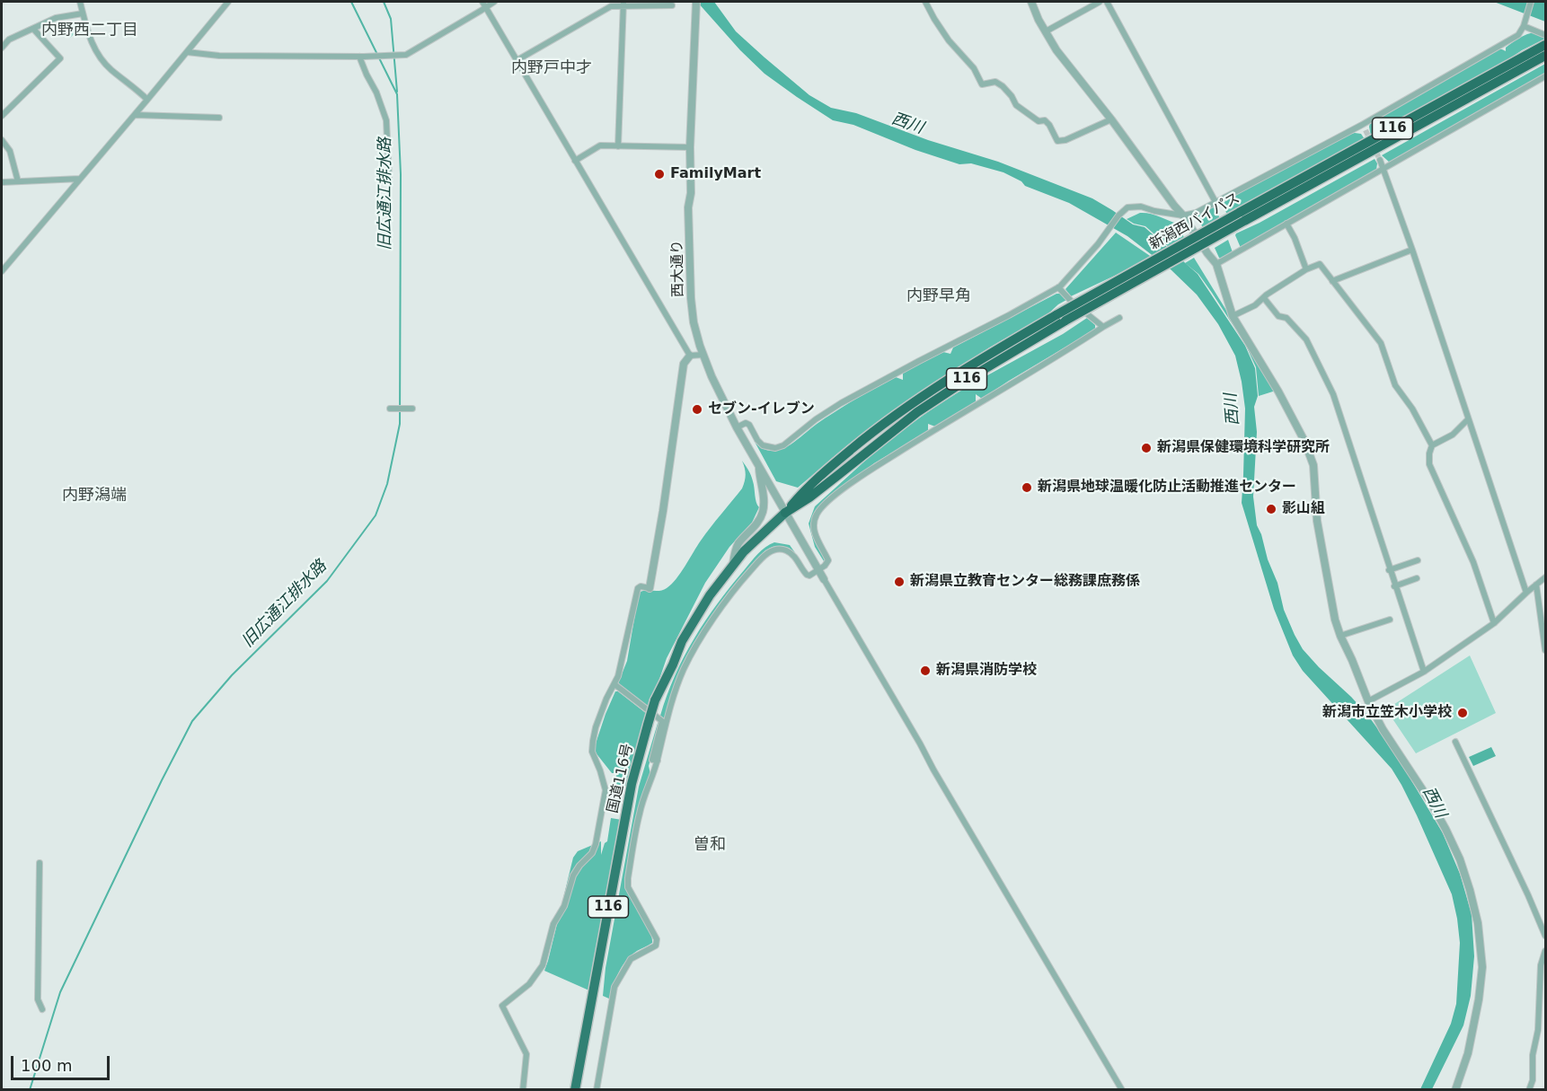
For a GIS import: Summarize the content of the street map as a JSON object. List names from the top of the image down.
{
  "streets": {
    "highway": ["116", "新潟西バイパス", "国道116号"],
    "street": ["西大通り"]
  },
  "crossings": [
    ["新潟西バイパス", "西大通り"],
    ["新潟西バイパス", "国道116号"],
    ["西大通り", "国道116号"]
  ],
  "districts": [
    "内野西二丁目",
    "内野戸中才",
    "内野早角",
    "内野潟端",
    "曽和"
  ],
  "water": ["西川", "旧広通江排水路"],
  "places": [
    "FamilyMart",
    "セブン-イレブン",
    "新潟県保健環境科学研究所",
    "新潟県地球温暖化防止活動推進センター",
    "影山組",
    "新潟県立教育センター総務課庶務係",
    "新潟県消防学校",
    "新潟市立笠木小学校"
  ],
  "scale_bar": "100 m"
}
